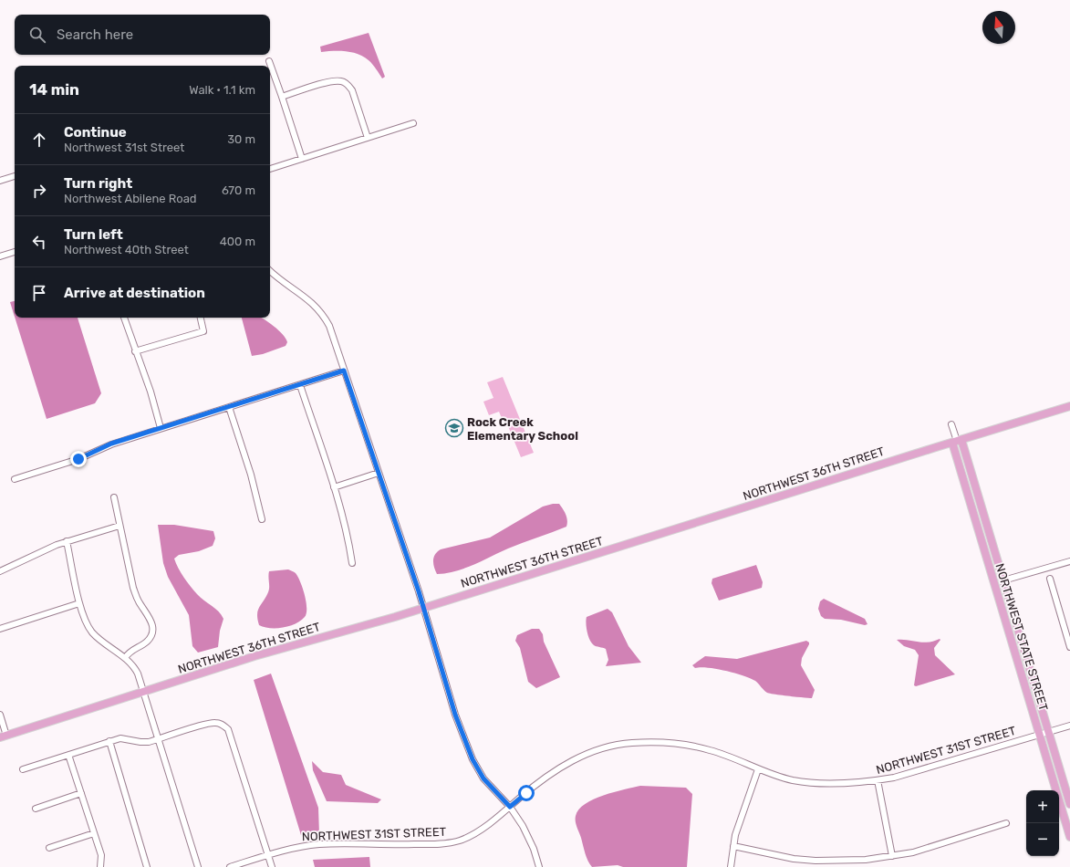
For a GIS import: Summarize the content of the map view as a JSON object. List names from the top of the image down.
{
  "streets": {
    "main road": ["NORTHWEST 36TH STREET", "NORTHWEST STATE STREET"],
    "street": ["NORTHWEST 31ST STREET"]
  },
  "crossings": [
    ["NORTHWEST 36TH STREET", "NORTHWEST STATE STREET"],
    ["NORTHWEST STATE STREET", "NORTHWEST 31ST STREET"]
  ],
  "places": {
    "school or university": ["Rock Creek Elementary School"]
  },
  "north": "top",
  "page": {
    "search": "Search here",
    "heading": ["14 min", "Walk · 1.1 km"],
    "list": [
      ["Continue", "Northwest 31st Street", "30 m"],
      ["Turn right", "Northwest Abilene Road", "670 m"],
      ["Turn left", "Northwest 40th Street", "400 m"],
      "Arrive at destination"
    ],
    "map_buttons": ["+", "−"]
  }
}
